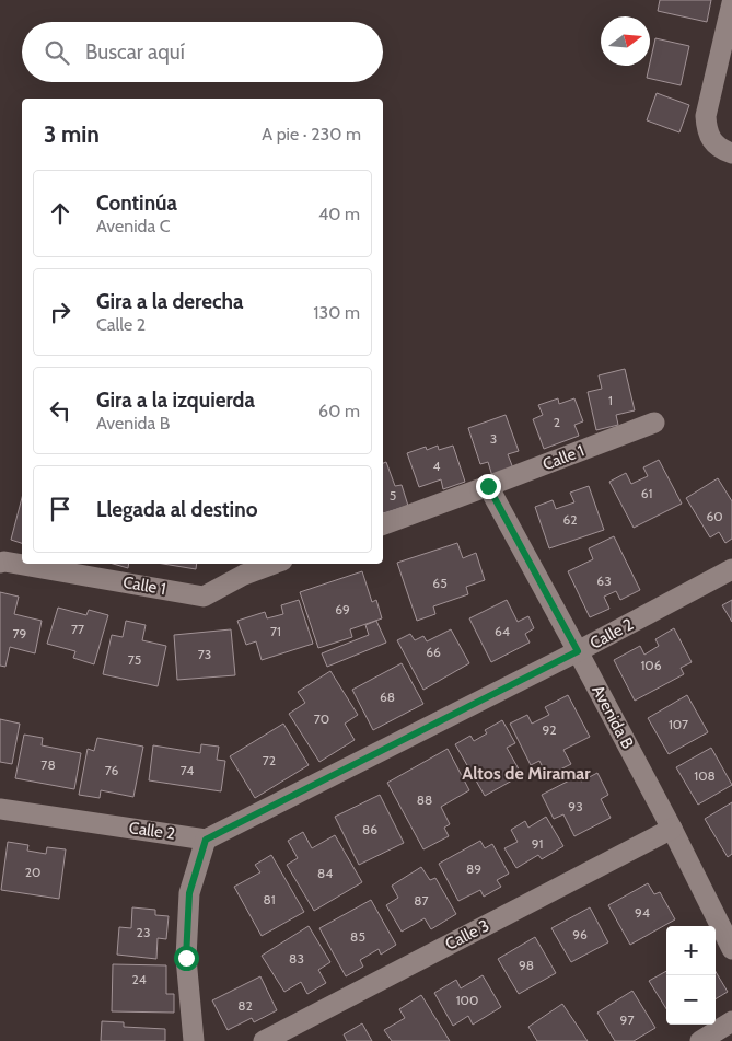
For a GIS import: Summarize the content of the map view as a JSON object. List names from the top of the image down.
{
  "streets": {
    "street": [
      "Calle 1",
      "Calle 2",
      "Avenida B",
      "Calle 3"
    ]
  },
  "crossings": [
    ["Calle 1", "Avenida B"],
    ["Calle 2", "Avenida B"],
    ["Avenida B", "Calle 3"]
  ],
  "districts": ["Altos de Miramar"],
  "house_numbers": [
    "1",
    "2",
    "3",
    "4",
    "61",
    "5",
    "60",
    "62",
    "63",
    "65",
    "69",
    "77",
    "71",
    "64",
    "79",
    "66",
    "73",
    "75",
    "106",
    "68",
    "70",
    "107",
    "92",
    "72",
    "78",
    "76",
    "74",
    "108",
    "88",
    "93",
    "86",
    "91",
    "89",
    "20",
    "84",
    "81",
    "87",
    "94",
    "23",
    "96",
    "85",
    "83",
    "98",
    "24",
    "100",
    "82",
    "97"
  ],
  "north": "right",
  "page": {
    "search": "Buscar aquí",
    "heading": ["3 min", "A pie · 230 m"],
    "list": [
      ["Continúa", "Avenida C", "40 m"],
      ["Gira a la derecha", "Calle 2", "130 m"],
      ["Gira a la izquierda", "Avenida B", "60 m"],
      "Llegada al destino"
    ],
    "map_buttons": ["+", "−"]
  }
}
